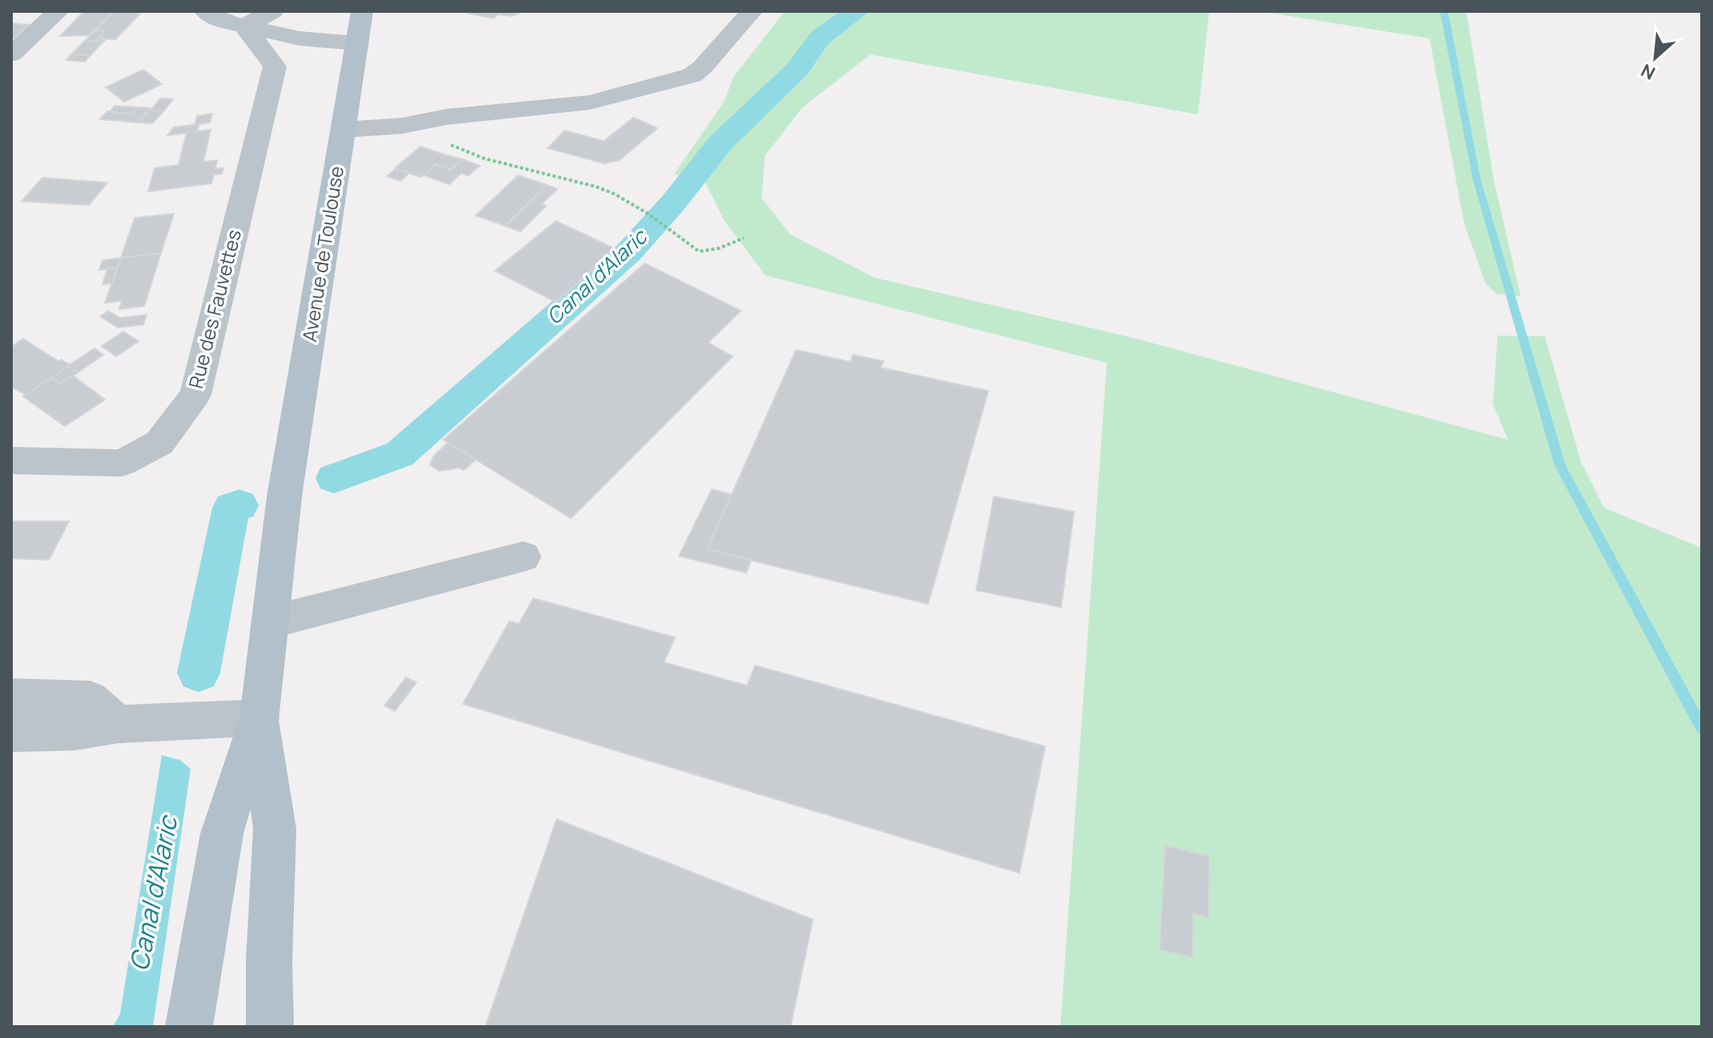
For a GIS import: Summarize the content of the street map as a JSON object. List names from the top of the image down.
{
  "streets": {
    "main road": ["Avenue de Toulouse"],
    "street": ["Rue des Fauvettes"]
  },
  "water": ["Canal d'Alaric"],
  "north": "bottom left"
}
